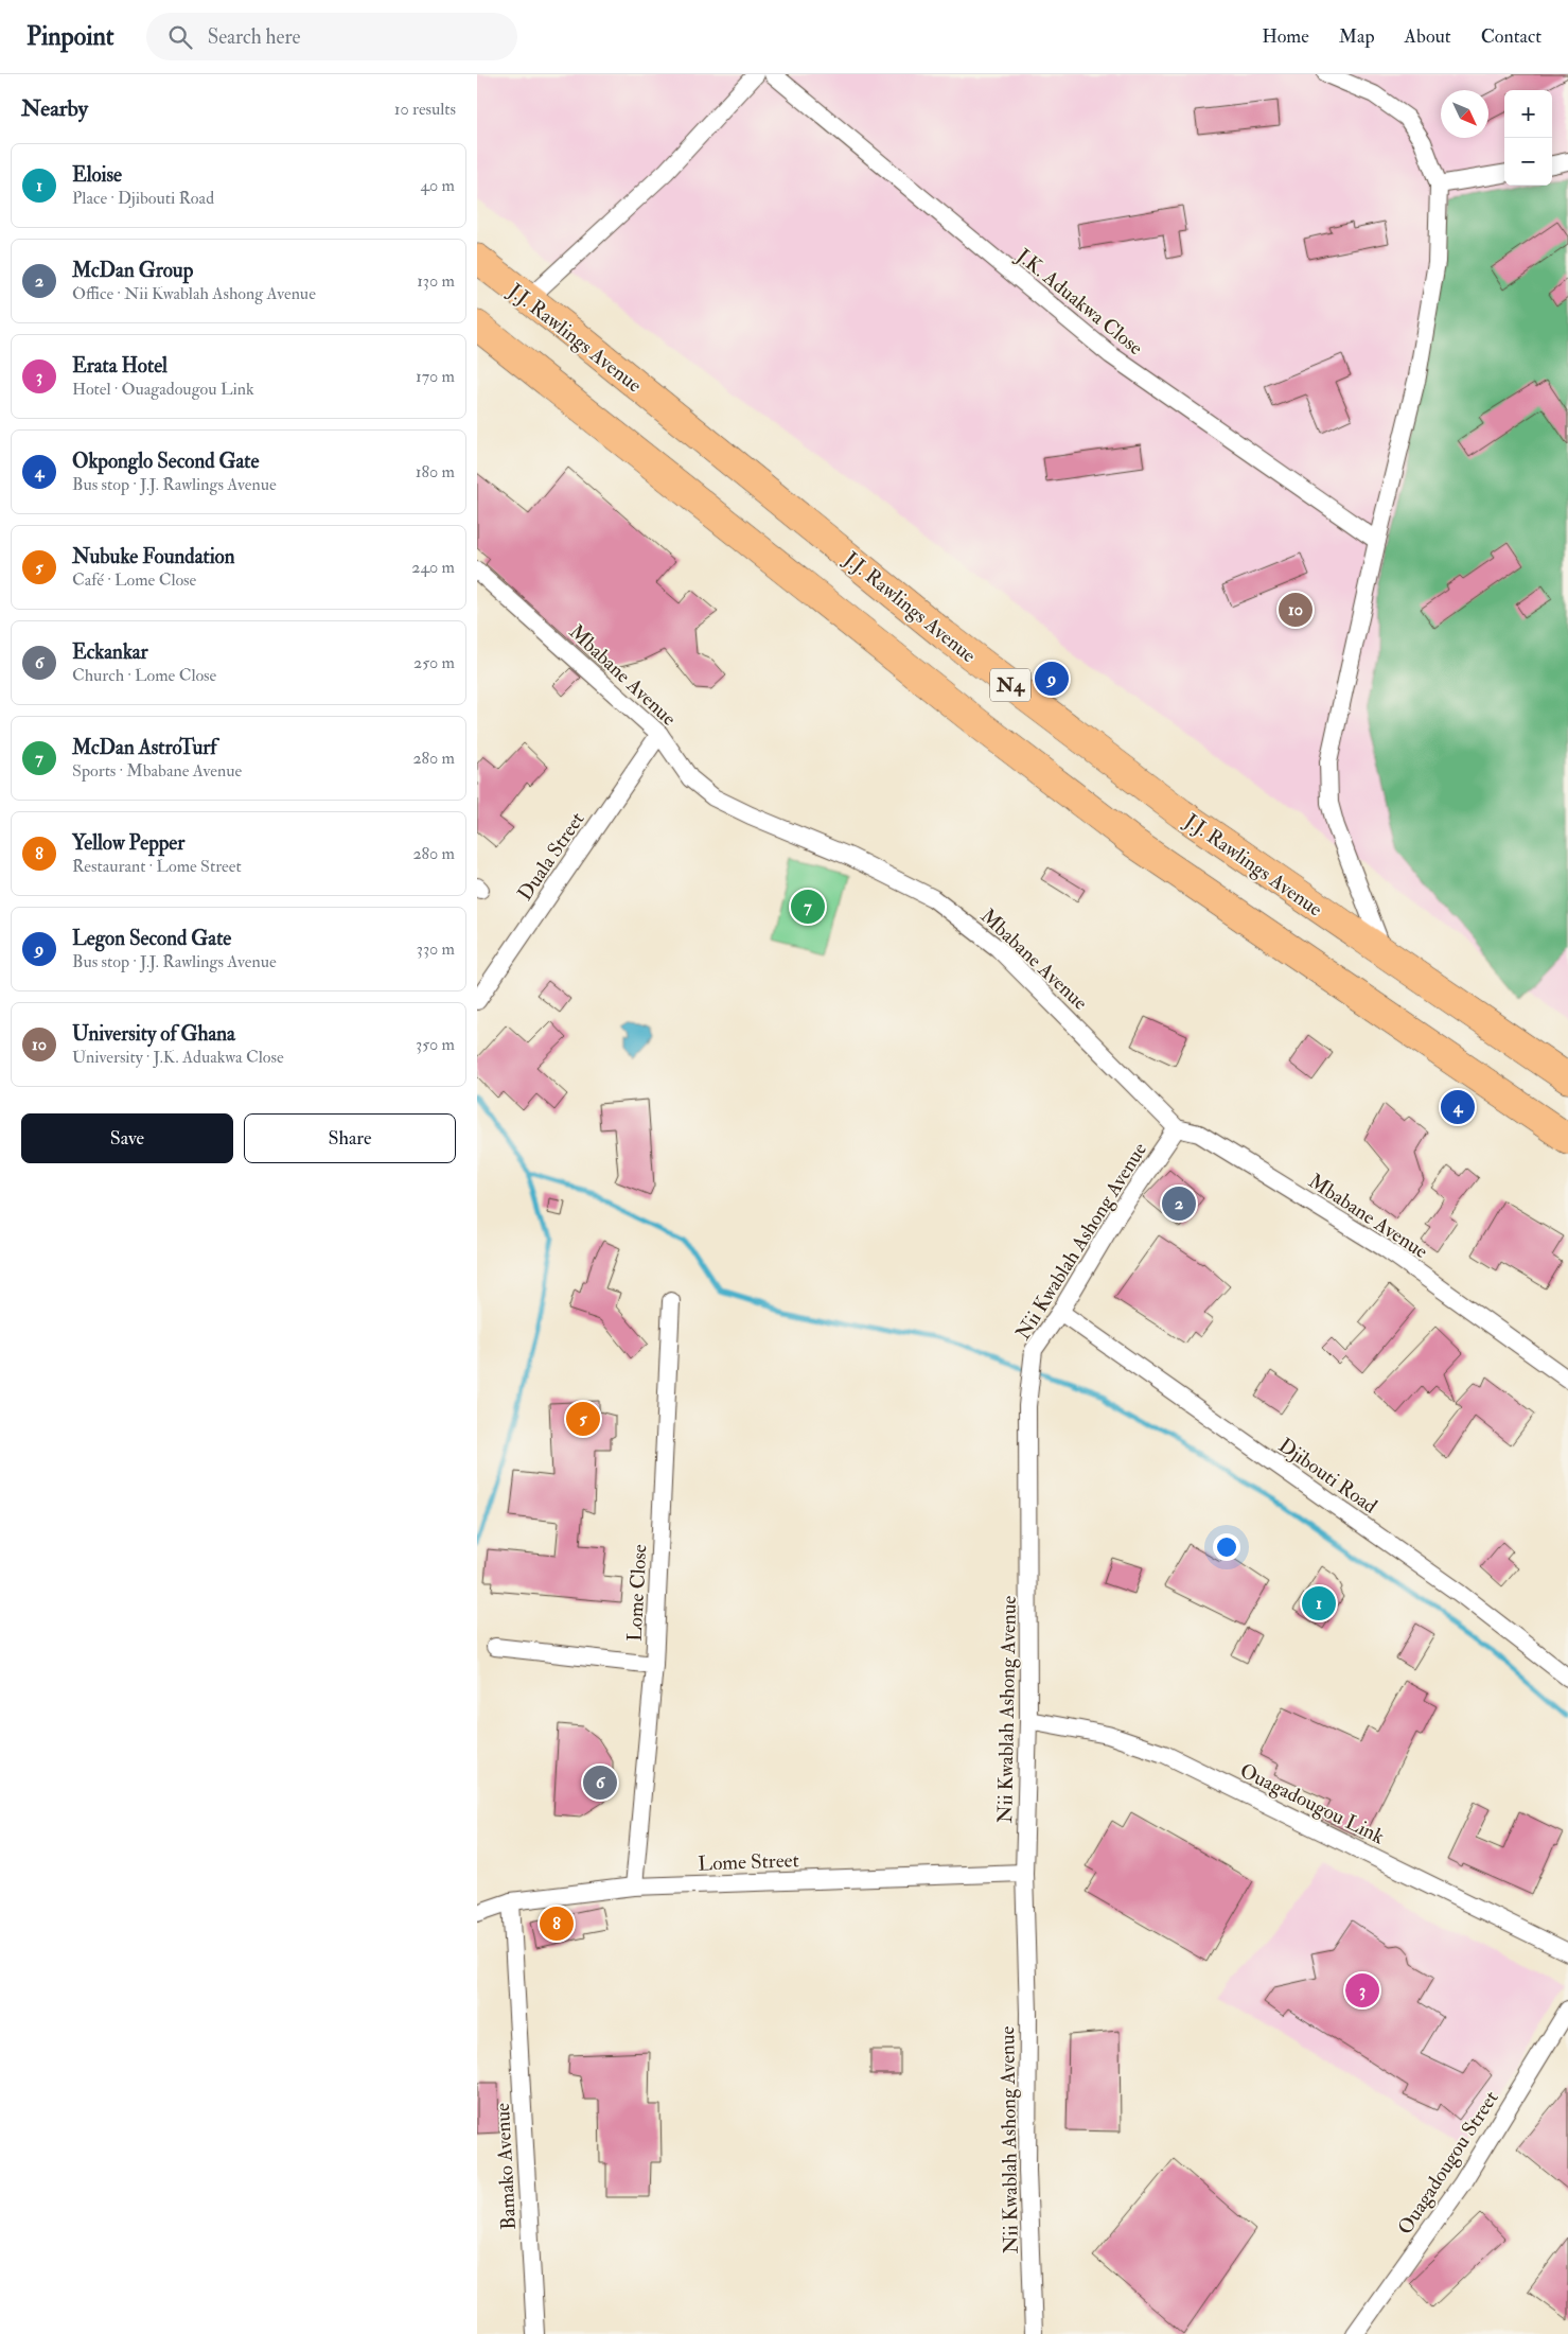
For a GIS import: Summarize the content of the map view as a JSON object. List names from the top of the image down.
{
  "streets": {
    "highway": ["J.J. Rawlings Avenue", "N4"],
    "street": [
      "J.K. Aduakwa Close",
      "Mbabane Avenue",
      "Duala Street",
      "Nii Kwablah Ashong Avenue",
      "Djibouti Road",
      "Lome Close",
      "Ouagadougou Link",
      "Lome Street",
      "Ouagadougou Street",
      "Bamako Avenue"
    ]
  },
  "crossings": [
    ["Mbabane Avenue", "Duala Street"],
    ["Mbabane Avenue", "Nii Kwablah Ashong Avenue"],
    ["Nii Kwablah Ashong Avenue", "Djibouti Road"],
    ["Nii Kwablah Ashong Avenue", "Ouagadougou Link"],
    ["Nii Kwablah Ashong Avenue", "Lome Street"],
    ["Lome Close", "Lome Street"],
    ["Lome Street", "Bamako Avenue"]
  ],
  "north": "bottom right",
  "page": {
    "header": "Pinpoint",
    "search": "Search here",
    "nav": [
      "Home",
      "Map",
      "About",
      "Contact"
    ],
    "heading": ["Nearby", "10 results"],
    "map_buttons": ["+", "−"],
    "list": [
      {
        "mark": "1",
        "name": "Eloise",
        "note": "Place · Djibouti Road",
        "value": "40 m"
      },
      {
        "mark": "2",
        "name": "McDan Group",
        "note": "Office · Nii Kwablah Ashong Avenue",
        "value": "130 m"
      },
      {
        "mark": "3",
        "name": "Erata Hotel",
        "note": "Hotel · Ouagadougou Link",
        "value": "170 m"
      },
      {
        "mark": "4",
        "name": "Okponglo Second Gate",
        "note": "Bus stop · J.J. Rawlings Avenue",
        "value": "180 m"
      },
      {
        "mark": "5",
        "name": "Nubuke Foundation",
        "note": "Café · Lome Close",
        "value": "240 m"
      },
      {
        "mark": "6",
        "name": "Eckankar",
        "note": "Church · Lome Close",
        "value": "250 m"
      },
      {
        "mark": "7",
        "name": "McDan AstroTurf",
        "note": "Sports · Mbabane Avenue",
        "value": "280 m"
      },
      {
        "mark": "8",
        "name": "Yellow Pepper",
        "note": "Restaurant · Lome Street",
        "value": "280 m"
      },
      {
        "mark": "9",
        "name": "Legon Second Gate",
        "note": "Bus stop · J.J. Rawlings Avenue",
        "value": "330 m"
      },
      {
        "mark": "10",
        "name": "University of Ghana",
        "note": "University · J.K. Aduakwa Close",
        "value": "350 m"
      }
    ],
    "pins": [
      "10",
      "9",
      "7",
      "4",
      "2",
      "5",
      "1",
      "6",
      "8",
      "3"
    ],
    "buttons": ["Save", "Share"]
  }
}
